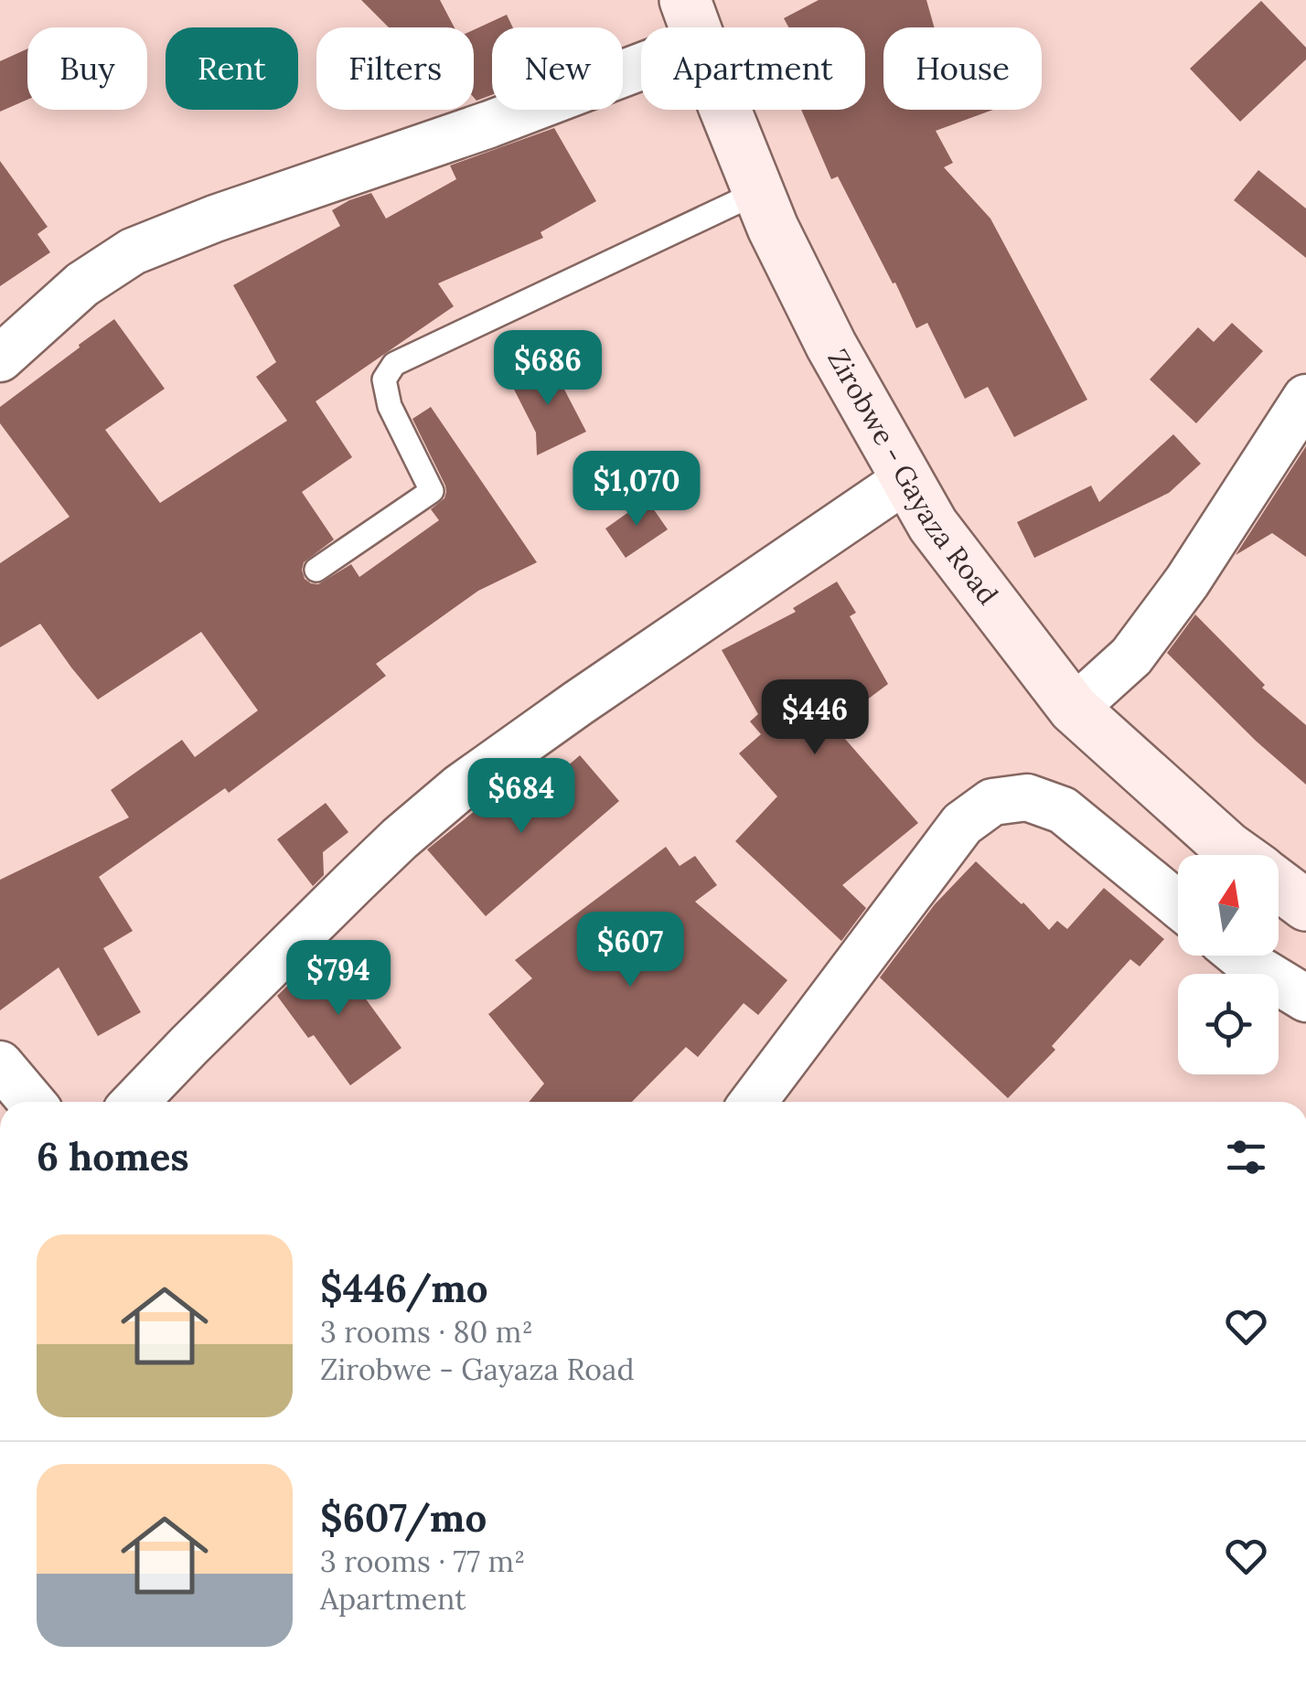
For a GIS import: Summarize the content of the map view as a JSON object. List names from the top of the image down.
{
  "streets": {
    "street": ["Zirobwe - Gayaza Road"]
  },
  "north": "top",
  "page": {
    "chip": [
      "Buy",
      "Rent",
      "Filters",
      "New",
      "Apartment",
      "House"
    ],
    "price": [
      "$686",
      "$1,070",
      "$446",
      "$684",
      "$607",
      "$794"
    ],
    "heading": "6 homes",
    "list": [
      {
        "name": "$446/mo",
        "note": "3 rooms · 80 m² · Zirobwe - Gayaza Road"
      },
      {
        "name": "$607/mo",
        "note": "3 rooms · 77 m² · Apartment"
      }
    ]
  }
}
